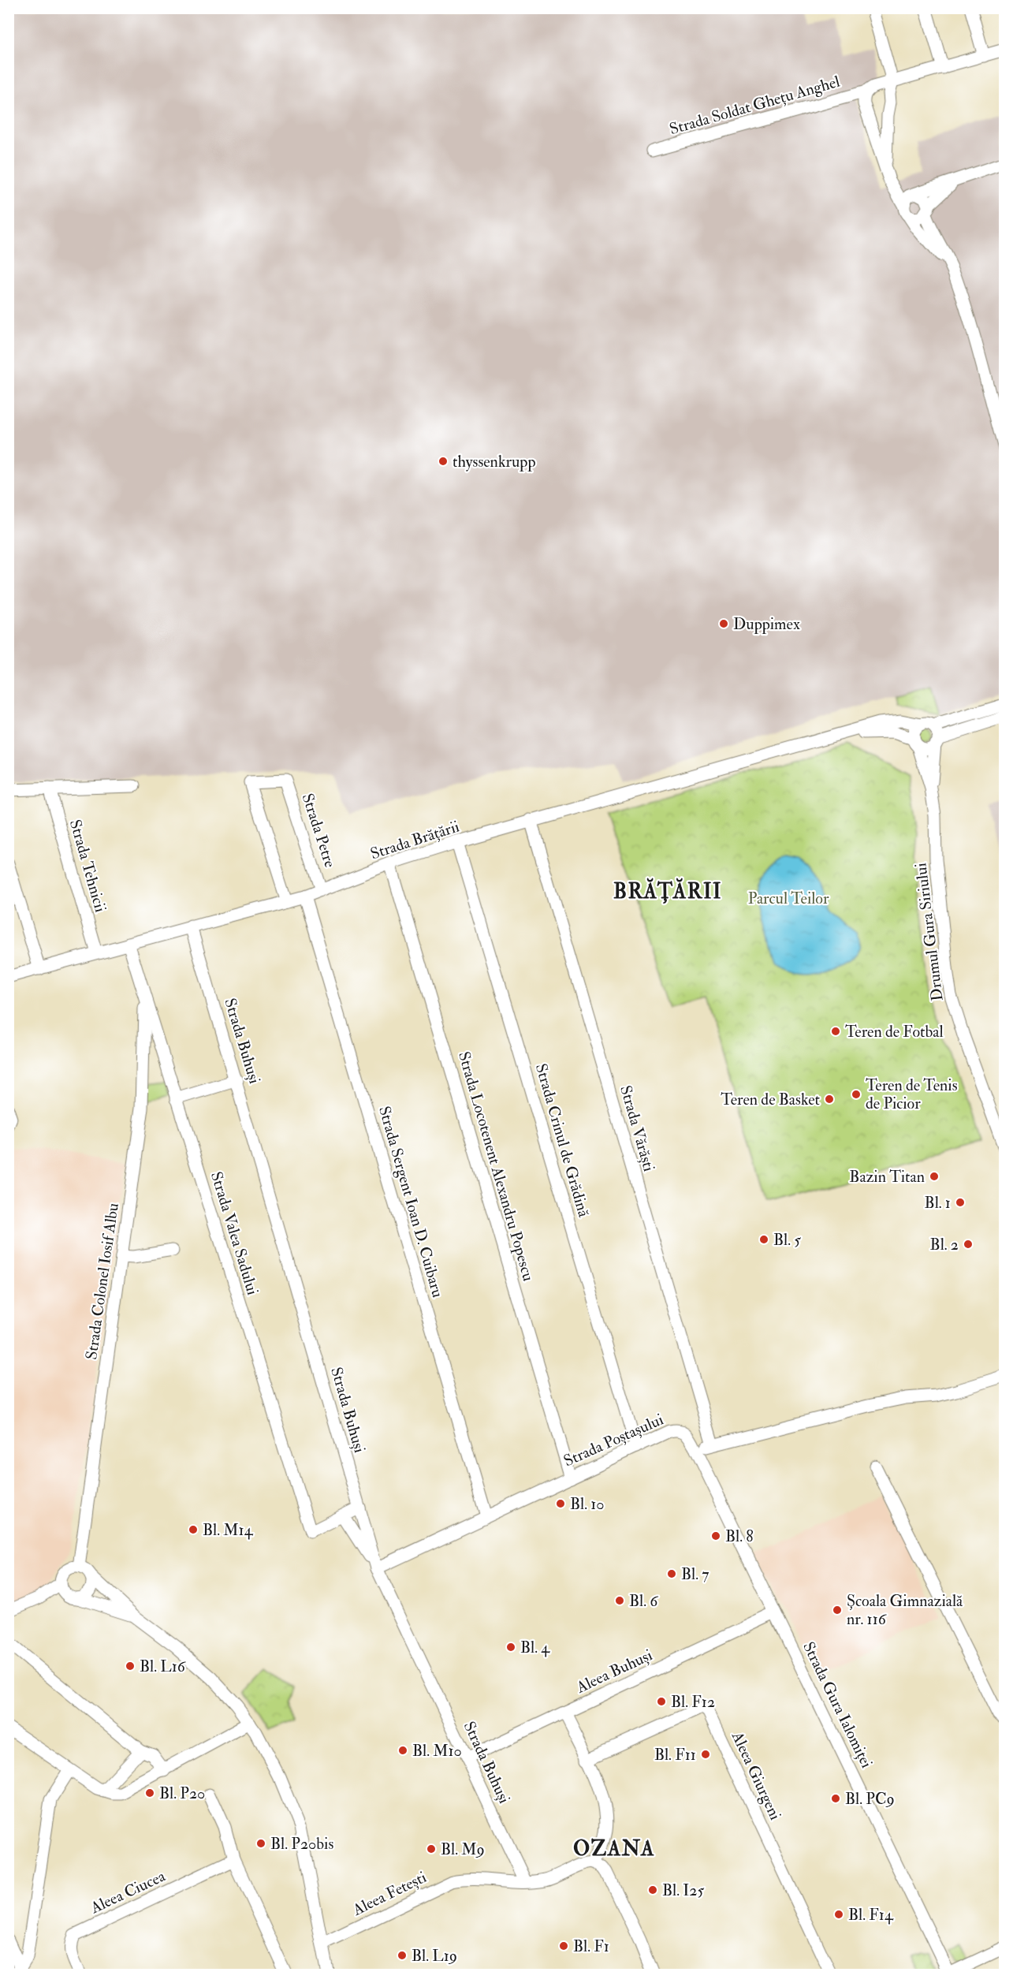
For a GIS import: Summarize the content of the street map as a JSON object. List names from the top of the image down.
{
  "streets": {
    "street": [
      "Strada Soldat Ghețu Anghel",
      "Strada Petre",
      "Strada Brățării",
      "Strada Tehnicii",
      "Drumul Gura Siriului",
      "Strada Buhuși",
      "Strada Vărăști",
      "Strada Crinul de Grădină",
      "Strada Locotenent Alexandru Popescu",
      "Strada Sergent Ioan D. Cuibaru",
      "Strada Valea Sadului",
      "Strada Colonel Iosif Albu",
      "Strada Poștașului",
      "Aleea Buhuși",
      "Strada Gura Ialomiței",
      "Aleea Giurgeni",
      "Aleea Ciucea",
      "Aleea Fetești"
    ]
  },
  "crossings": [
    ["Strada Petre", "Strada Brățării"],
    ["Strada Brățării", "Strada Tehnicii"],
    ["Strada Brățării", "Drumul Gura Siriului"],
    ["Strada Brățării", "Strada Buhuși"],
    ["Strada Brățării", "Strada Vărăști"],
    ["Strada Brățării", "Strada Crinul de Grădină"],
    ["Strada Brățării", "Strada Locotenent Alexandru Popescu"],
    ["Strada Brățării", "Strada Sergent Ioan D. Cuibaru"],
    ["Strada Brățării", "Strada Valea Sadului"],
    ["Strada Buhuși", "Strada Poștașului"],
    ["Strada Buhuși", "Aleea Buhuși"],
    ["Strada Buhuși", "Aleea Fetești"],
    ["Strada Crinul de Grădină", "Strada Poștașului"],
    ["Strada Locotenent Alexandru Popescu", "Strada Poștașului"],
    ["Strada Sergent Ioan D. Cuibaru", "Strada Poștașului"],
    ["Strada Valea Sadului", "Strada Colonel Iosif Albu"],
    ["Strada Poștașului", "Strada Gura Ialomiței"],
    ["Aleea Buhuși", "Strada Gura Ialomiței"]
  ],
  "districts": ["BRĂȚĂRII", "OZANA"],
  "parks": ["Parcul Teilor"],
  "places": [
    "thyssenkrupp",
    "Duppimex",
    "Teren de Fotbal",
    "Teren de Tenis de Picior",
    "Teren de Basket",
    "Bazin Titan",
    "Bl. 1",
    "Bl. 5",
    "Bl. 2",
    "Bl. 10",
    "Bl. M14",
    "Bl. 8",
    "Bl. 7",
    "Bl. 6",
    "Școala Gimnazială nr. 116",
    "Bl. 4",
    "Bl. L16",
    "Bl. F12",
    "Bl. M10",
    "Bl. F11",
    "Bl. P20",
    "Bl. PC9",
    "Bl. P20bis",
    "Bl. M9",
    "Bl. I25",
    "Bl. F14",
    "Bl. F1",
    "Bl. L19"
  ]
}
